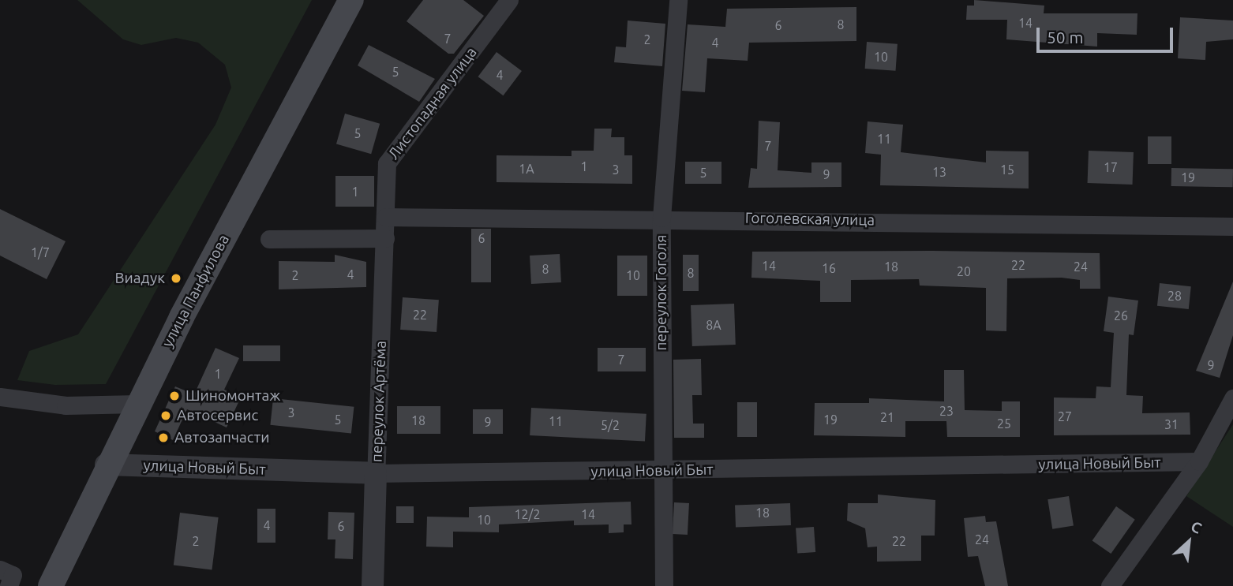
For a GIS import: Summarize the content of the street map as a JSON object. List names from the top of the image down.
{
  "streets": {
    "main road": ["улица Панфилова"],
    "street": [
      "Листопадная улица",
      "Гоголевская улица",
      "переулок Гоголя",
      "переулок Артёма",
      "улица Новый Быт"
    ]
  },
  "crossings": [
    ["Листопадная улица", "Гоголевская улица"],
    ["Листопадная улица", "переулок Артёма"],
    ["Гоголевская улица", "переулок Гоголя"],
    ["Гоголевская улица", "переулок Артёма"],
    ["улица Панфилова", "улица Новый Быт"],
    ["переулок Гоголя", "улица Новый Быт"],
    ["переулок Артёма", "улица Новый Быт"]
  ],
  "places": [
    "Виадук",
    "Шиномонтаж",
    "Автосервис",
    "Автозапчасти"
  ],
  "house_numbers": [
    "14",
    "8",
    "6",
    "7",
    "2",
    "4",
    "10",
    "5",
    "4",
    "5",
    "11",
    "7",
    "1",
    "17",
    "1А",
    "3",
    "15",
    "13",
    "5",
    "9",
    "19",
    "1",
    "6",
    "1/7",
    "22",
    "14",
    "18",
    "24",
    "16",
    "8",
    "20",
    "8",
    "4",
    "2",
    "10",
    "28",
    "22",
    "26",
    "8А",
    "7",
    "9",
    "1",
    "23",
    "3",
    "27",
    "21",
    "5",
    "19",
    "18",
    "11",
    "9",
    "25",
    "31",
    "5/2",
    "18",
    "12/2",
    "14",
    "10",
    "4",
    "6",
    "24",
    "2",
    "22"
  ],
  "scale_bar": "50 m",
  "north": "top right"
}
